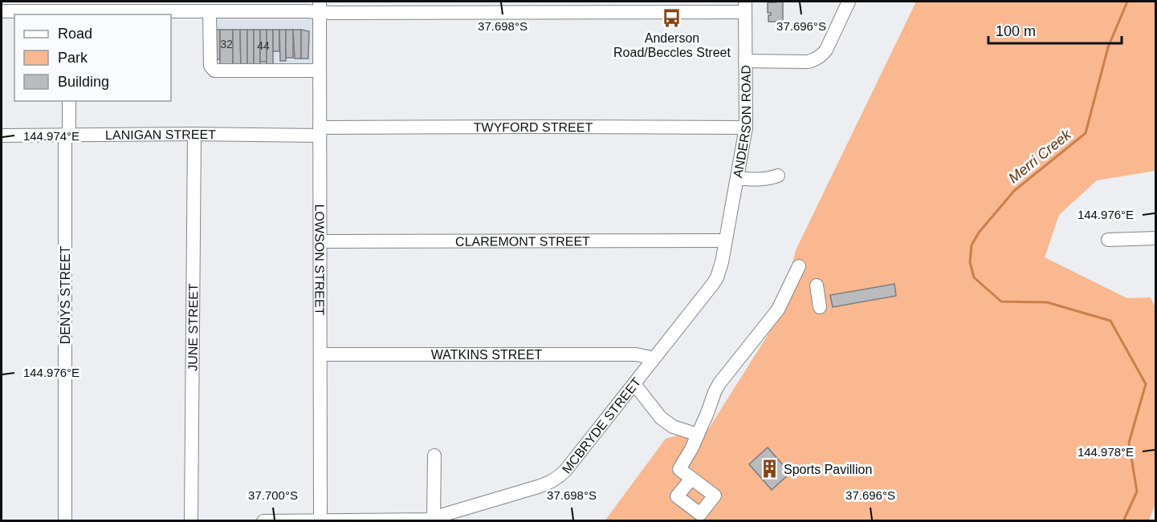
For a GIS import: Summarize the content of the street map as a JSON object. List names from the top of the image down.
{
  "streets": {
    "street": [
      "ANDERSON ROAD",
      "TWYFORD STREET",
      "LANIGAN STREET",
      "CLAREMONT STREET",
      "LOWSON STREET",
      "DENYS STREET",
      "JUNE STREET",
      "WATKINS STREET",
      "MCBRYDE STREET"
    ]
  },
  "crossings": [
    ["ANDERSON ROAD", "TWYFORD STREET"],
    ["ANDERSON ROAD", "CLAREMONT STREET"],
    ["ANDERSON ROAD", "MCBRYDE STREET"],
    ["TWYFORD STREET", "LANIGAN STREET"],
    ["TWYFORD STREET", "LOWSON STREET"],
    ["LANIGAN STREET", "LOWSON STREET"],
    ["LANIGAN STREET", "DENYS STREET"],
    ["LANIGAN STREET", "JUNE STREET"],
    ["CLAREMONT STREET", "LOWSON STREET"],
    ["CLAREMONT STREET", "MCBRYDE STREET"],
    ["LOWSON STREET", "WATKINS STREET"],
    ["LOWSON STREET", "MCBRYDE STREET"],
    ["WATKINS STREET", "MCBRYDE STREET"]
  ],
  "water": ["Merri Creek"],
  "places": {
    "bus stop": ["Anderson Road/Beccles Street"],
    "building": ["Sports Pavillion"]
  },
  "house_numbers": ["32", "44"],
  "legend": ["Road", "Park", "Building"],
  "scale_bar": "100 m",
  "coordinates": [
    "37.698°S",
    "37.696°S",
    "144.974°E",
    "144.976°E",
    "144.978°E",
    "37.700°S"
  ]
}
